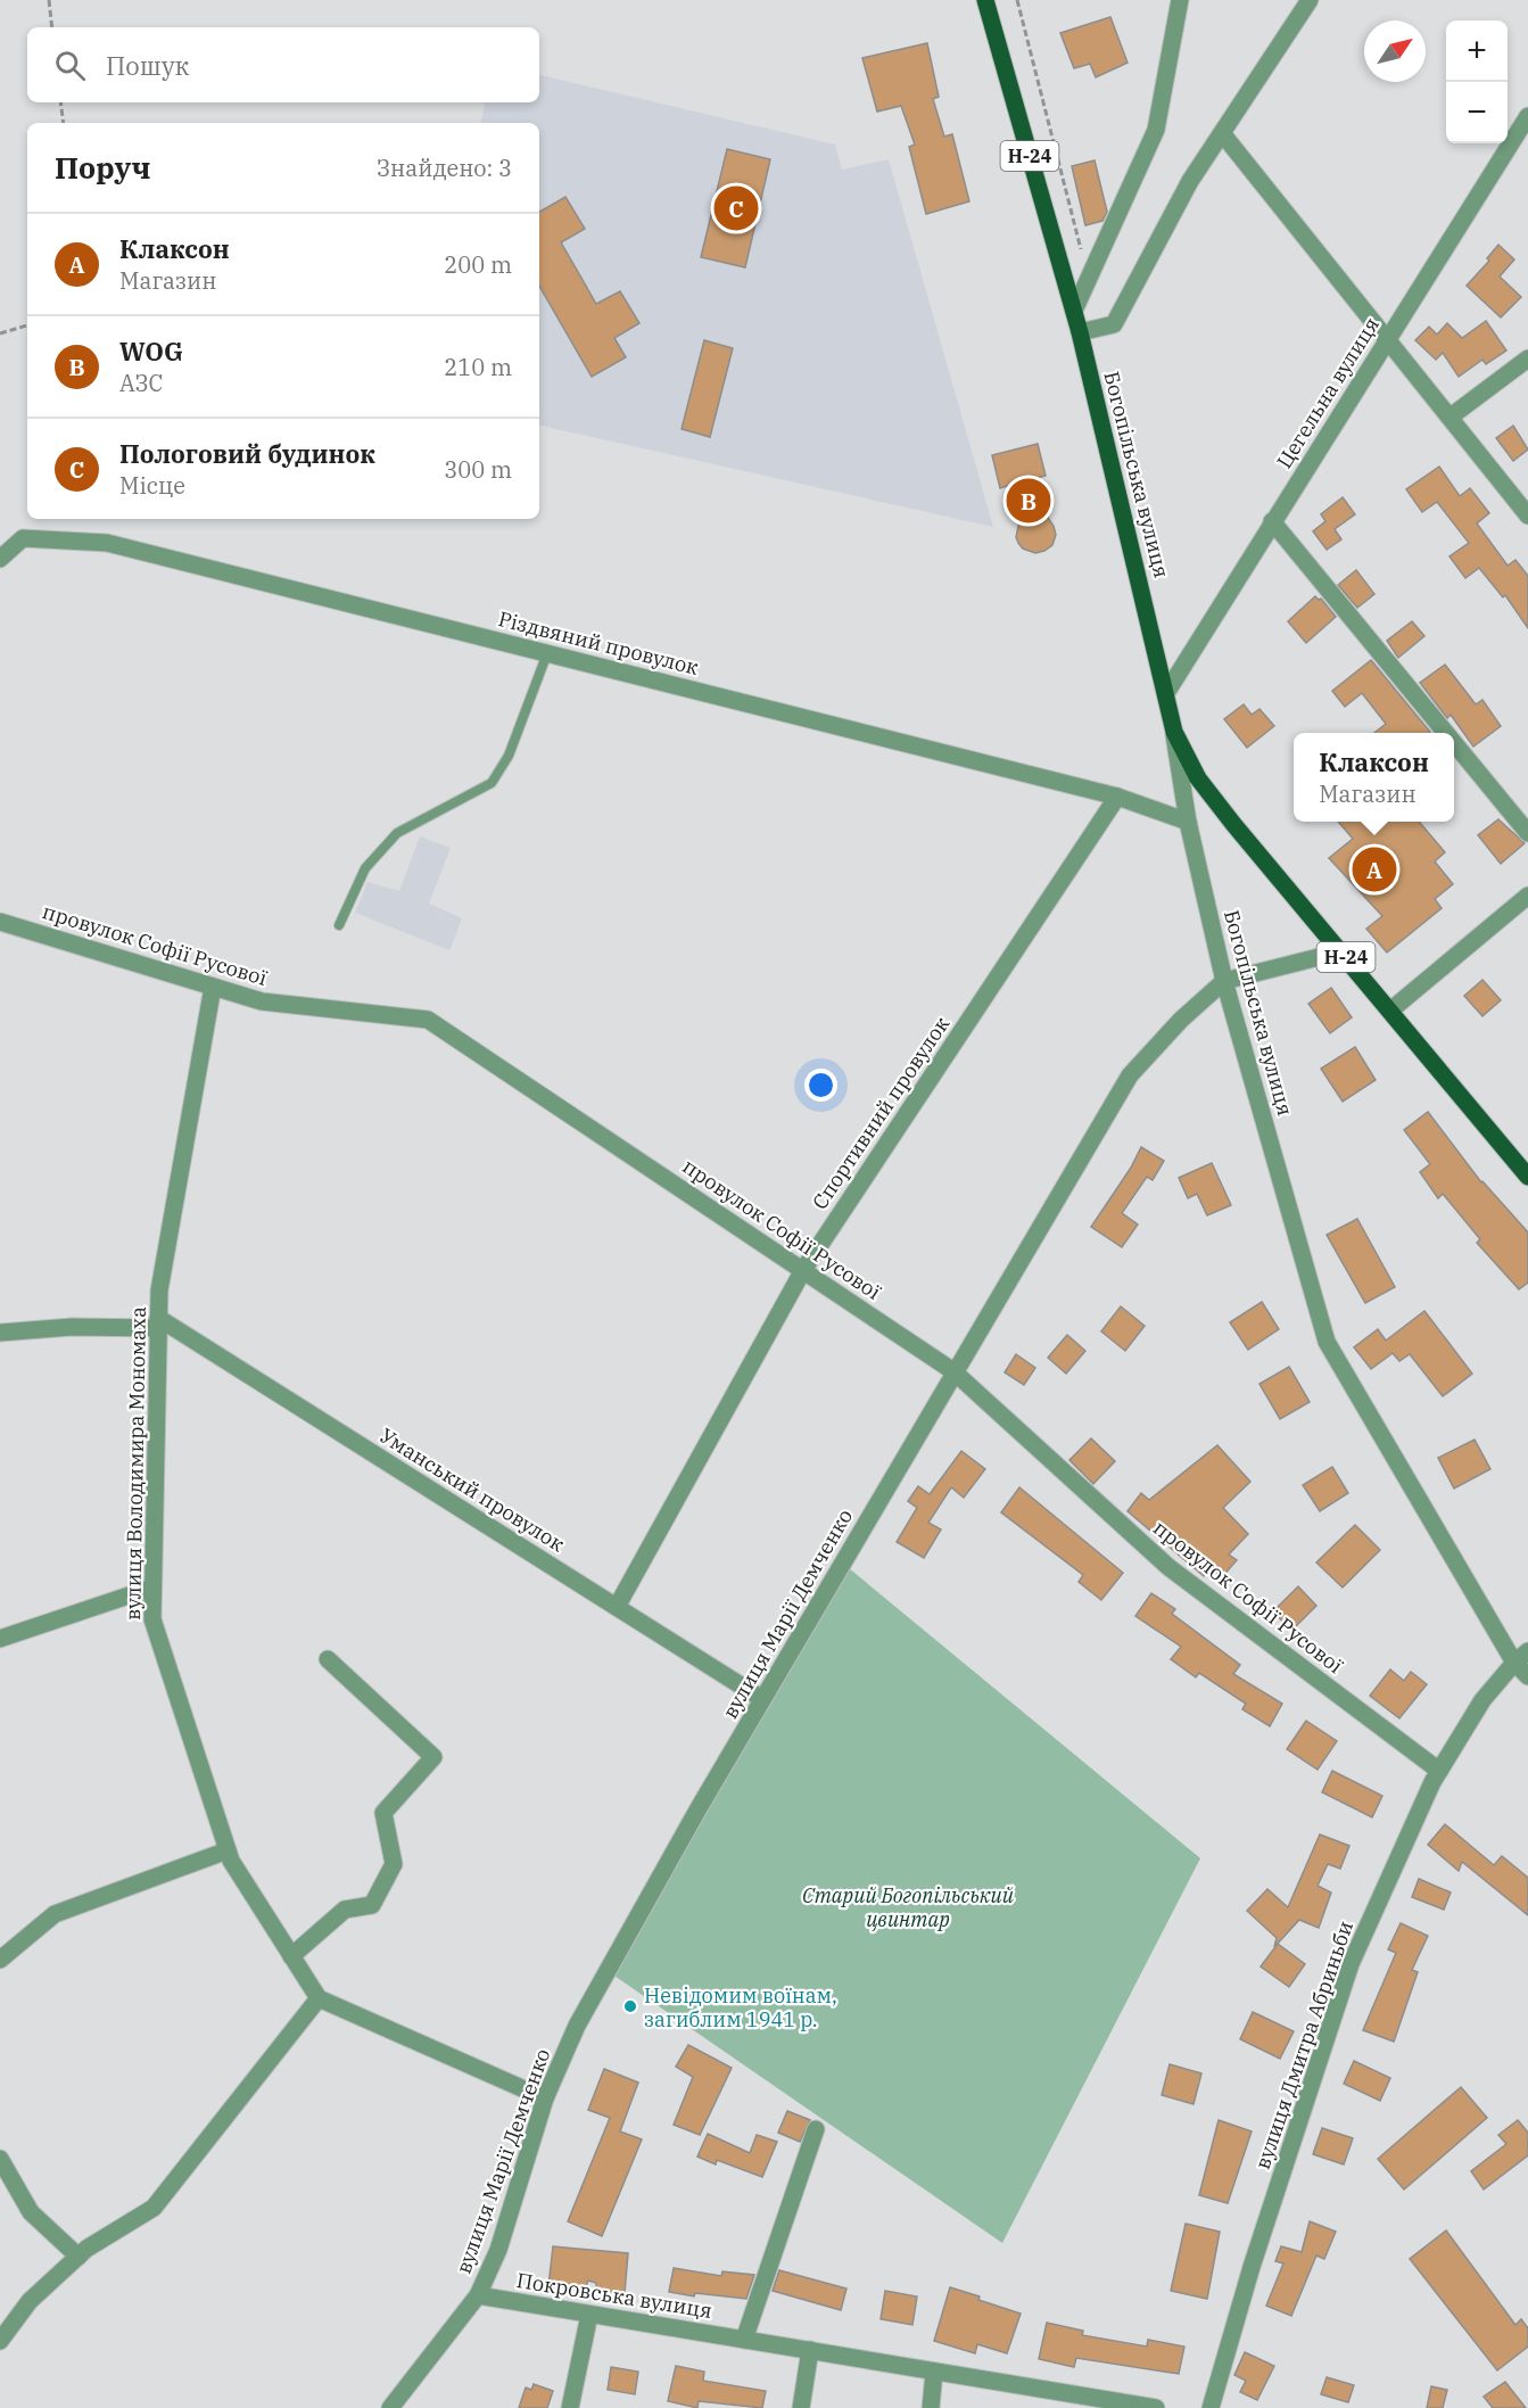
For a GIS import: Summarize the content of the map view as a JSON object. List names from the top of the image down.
{
  "streets": {
    "main road": ["Н-24", "Богопільська вулиця"],
    "street": [
      "Цегельна вулиця",
      "Різдвяний провулок",
      "провулок Софії Русової",
      "Спортивний провулок",
      "вулиця Володимира Мономаха",
      "Уманський провулок",
      "вулиця Марії Демченко",
      "вулиця Дмитра Абриньби",
      "Покровська вулиця"
    ]
  },
  "crossings": [
    ["Н-24", "Богопільська вулиця"],
    ["Н-24", "вулиця Марії Демченко"],
    ["Цегельна вулиця", "Богопільська вулиця"],
    ["Богопільська вулиця", "Різдвяний провулок"],
    ["Богопільська вулиця", "вулиця Марії Демченко"],
    ["Богопільська вулиця", "вулиця Дмитра Абриньби"],
    ["Різдвяний провулок", "Спортивний провулок"],
    ["провулок Софії Русової", "Спортивний провулок"],
    ["провулок Софії Русової", "вулиця Володимира Мономаха"],
    ["провулок Софії Русової", "вулиця Марії Демченко"],
    ["провулок Софії Русової", "вулиця Дмитра Абриньби"],
    ["Спортивний провулок", "Уманський провулок"],
    ["вулиця Володимира Мономаха", "Уманський провулок"],
    ["Уманський провулок", "вулиця Марії Демченко"],
    ["вулиця Марії Демченко", "Покровська вулиця"]
  ],
  "parks": ["Старий Богопільський цвинтар"],
  "places": ["Невідомим воїнам, загиблим 1941 р."],
  "north": "top right",
  "page": {
    "map_buttons": ["+", "−"],
    "search": "Пошук",
    "heading": ["Поруч", "Знайдено: 3"],
    "pins": ["C", "B", "A"],
    "list": [
      {
        "mark": "A",
        "name": "Клаксон",
        "note": "Магазин",
        "value": "200 m"
      },
      {
        "mark": "B",
        "name": "WOG",
        "note": "АЗС",
        "value": "210 m"
      },
      {
        "mark": "C",
        "name": "Пологовий будинок",
        "note": "Місце",
        "value": "300 m"
      }
    ],
    "popup": ["Клаксон", "Магазин"]
  }
}
